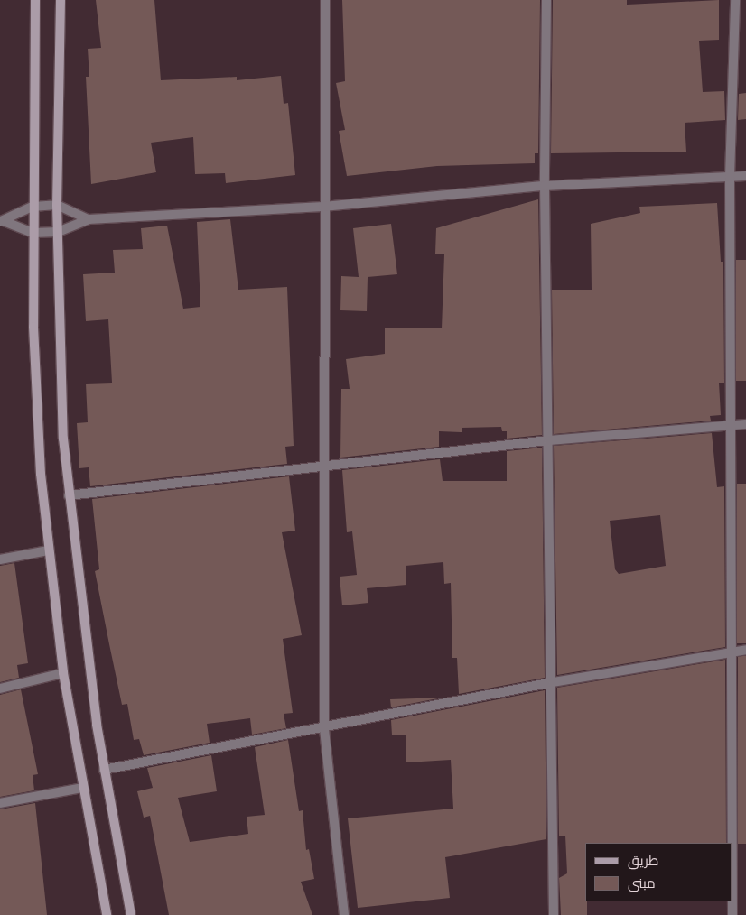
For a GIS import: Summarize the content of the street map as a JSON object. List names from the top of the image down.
{
  "legend": ["طريق", "مبنى"]
}
